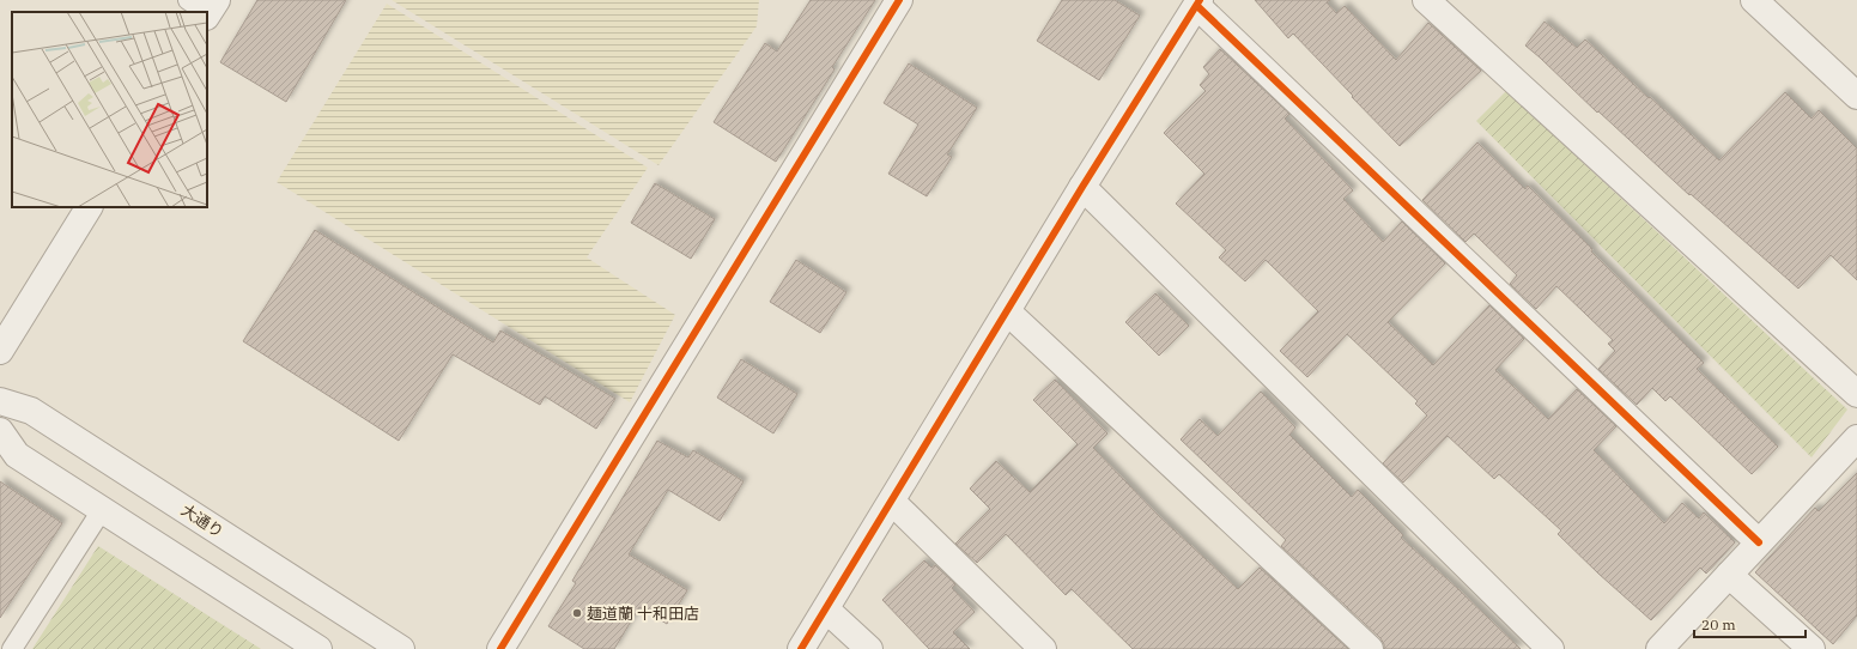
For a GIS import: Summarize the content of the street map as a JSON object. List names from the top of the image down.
{
  "streets": {
    "street": ["大通り"]
  },
  "places": ["麺道蘭 十和田店"],
  "scale_bar": "20 m"
}
